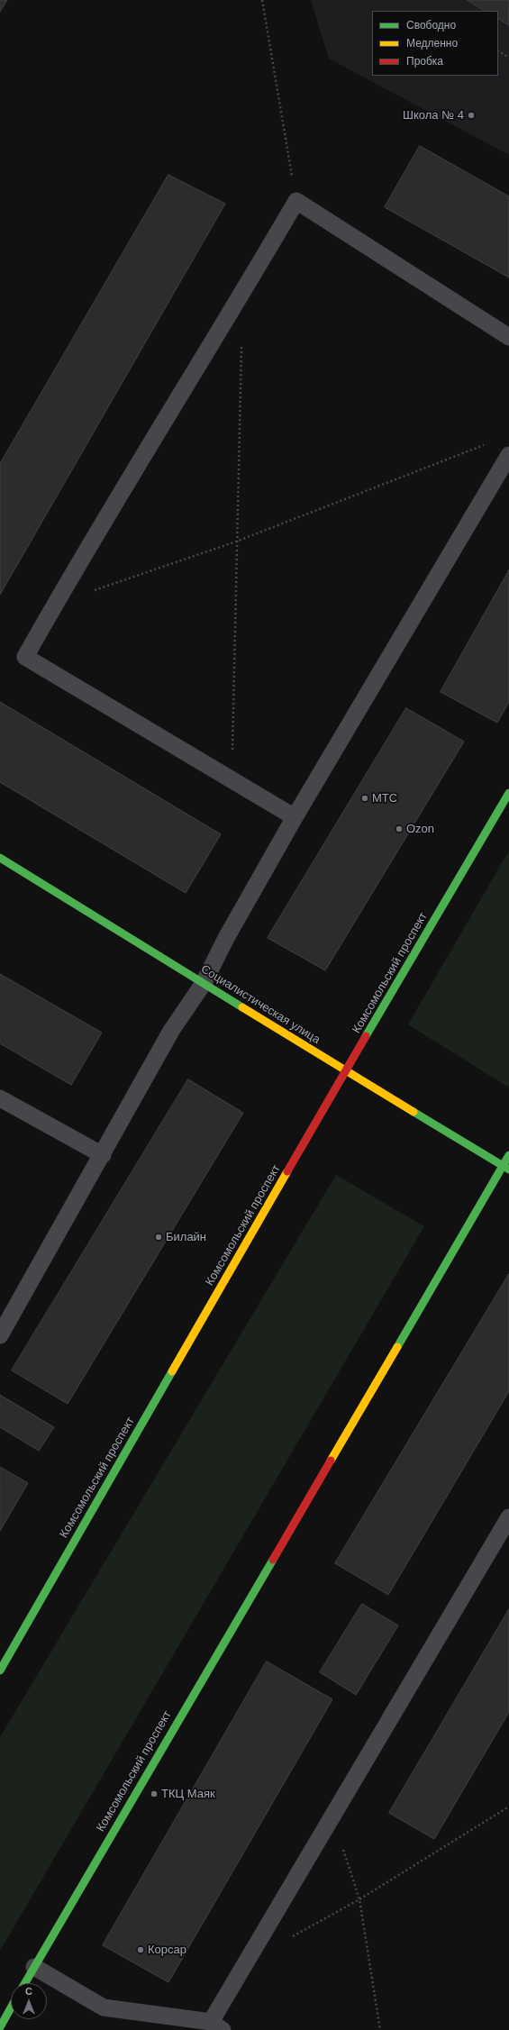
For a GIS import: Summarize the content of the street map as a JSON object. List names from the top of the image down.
{
  "streets": {
    "main road": ["Комсомольский проспект", "Социалистическая улица"]
  },
  "crossings": [
    ["Комсомольский проспект", "Социалистическая улица"]
  ],
  "places": [
    "Школа № 4",
    "МТС",
    "Ozon",
    "Билайн",
    "ТКЦ Маяк",
    "Корсар"
  ],
  "legend": ["Свободно", "Медленно", "Пробка"],
  "north": "top"
}
